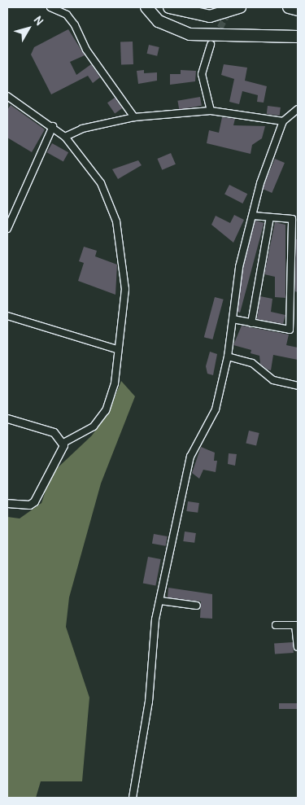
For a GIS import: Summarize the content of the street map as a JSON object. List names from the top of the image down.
{
  "north": "top right"
}
